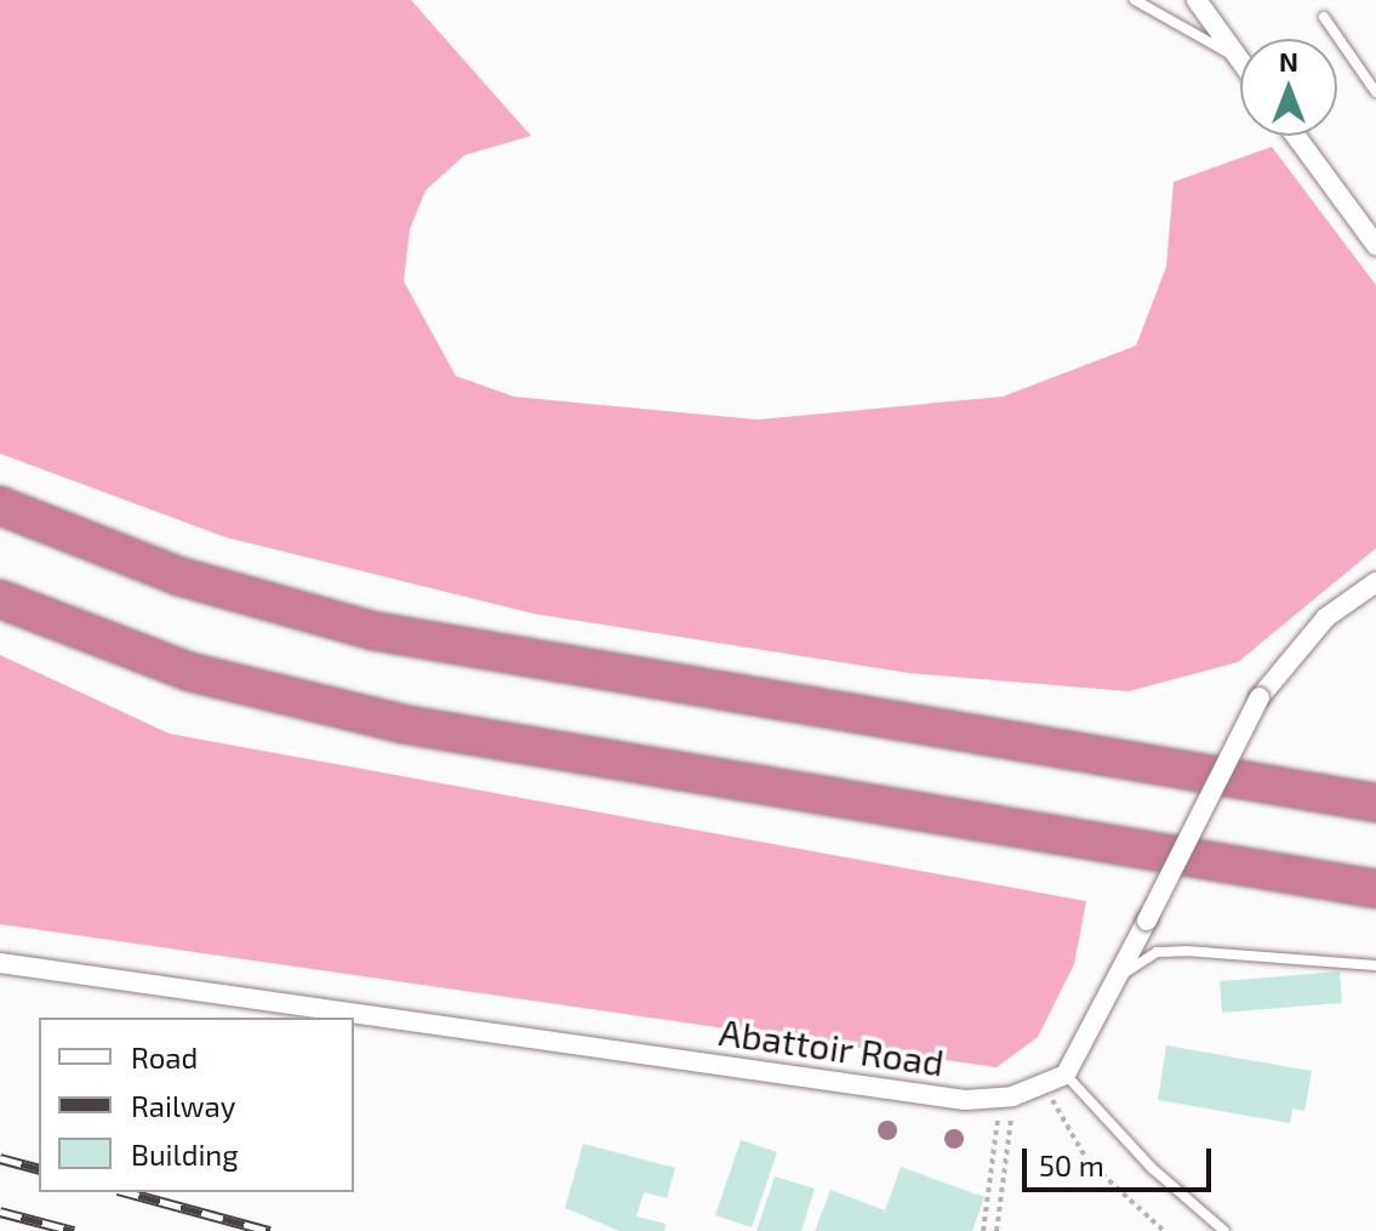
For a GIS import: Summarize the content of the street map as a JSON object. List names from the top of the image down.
{
  "streets": {
    "street": ["Abattoir Road"]
  },
  "legend": ["Road", "Railway", "Building"],
  "scale_bar": "50 m",
  "north": "top"
}
